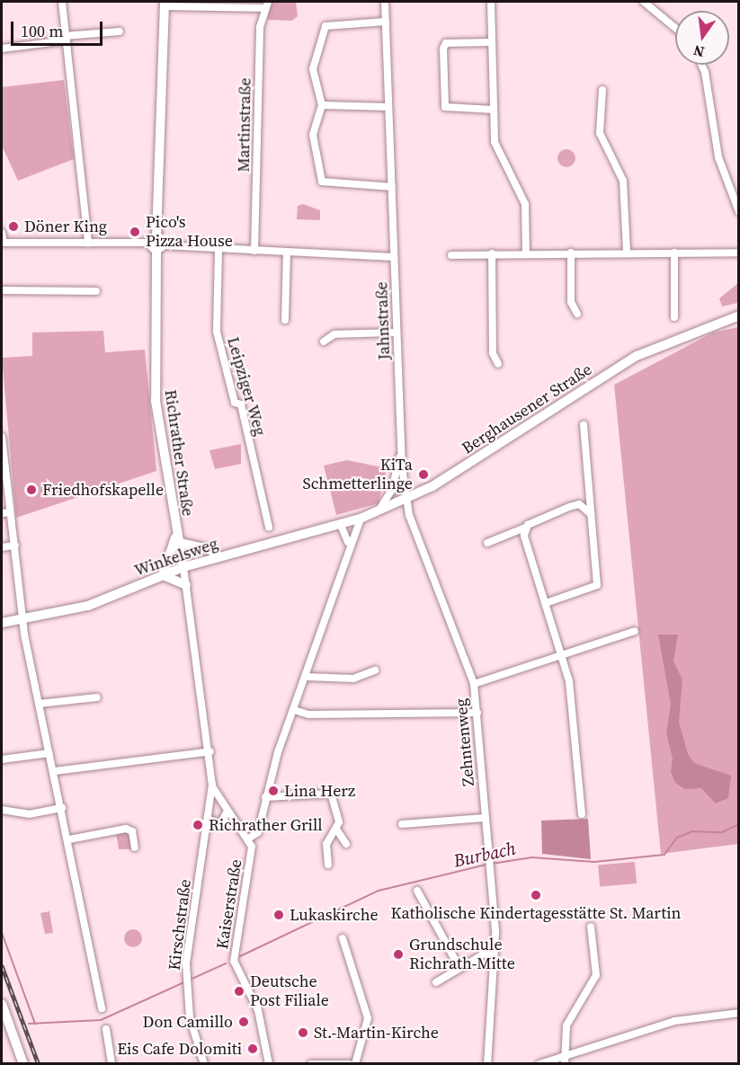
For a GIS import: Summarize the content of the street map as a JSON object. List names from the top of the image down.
{
  "streets": {
    "main road": ["Berghausener Straße", "Richrather Straße", "Winkelsweg"],
    "street": [
      "Martinstraße",
      "Jahnstraße",
      "Leipziger Weg",
      "Zehntenweg",
      "Kaiserstraße",
      "Kirschstraße"
    ]
  },
  "crossings": [
    ["Jahnstraße", "Berghausener Straße"],
    ["Jahnstraße", "Zehntenweg"],
    ["Berghausener Straße", "Winkelsweg"],
    ["Berghausener Straße", "Zehntenweg"],
    ["Richrather Straße", "Winkelsweg"],
    ["Richrather Straße", "Kaiserstraße"],
    ["Richrather Straße", "Kirschstraße"]
  ],
  "water": ["Burbach"],
  "places": [
    "Döner King",
    "Pico's Pizza House",
    "KiTa Schmetterlinge",
    "Friedhofskapelle",
    "Lina Herz",
    "Richrather Grill",
    "Katholische Kindertagesstätte St. Martin",
    "Lukaskirche",
    "Grundschule Richrath-Mitte",
    "Deutsche Post Filiale",
    "Don Camillo",
    "St.-Martin-Kirche",
    "Eis Cafe Dolomiti"
  ],
  "scale_bar": "100 m",
  "north": "bottom"
}
